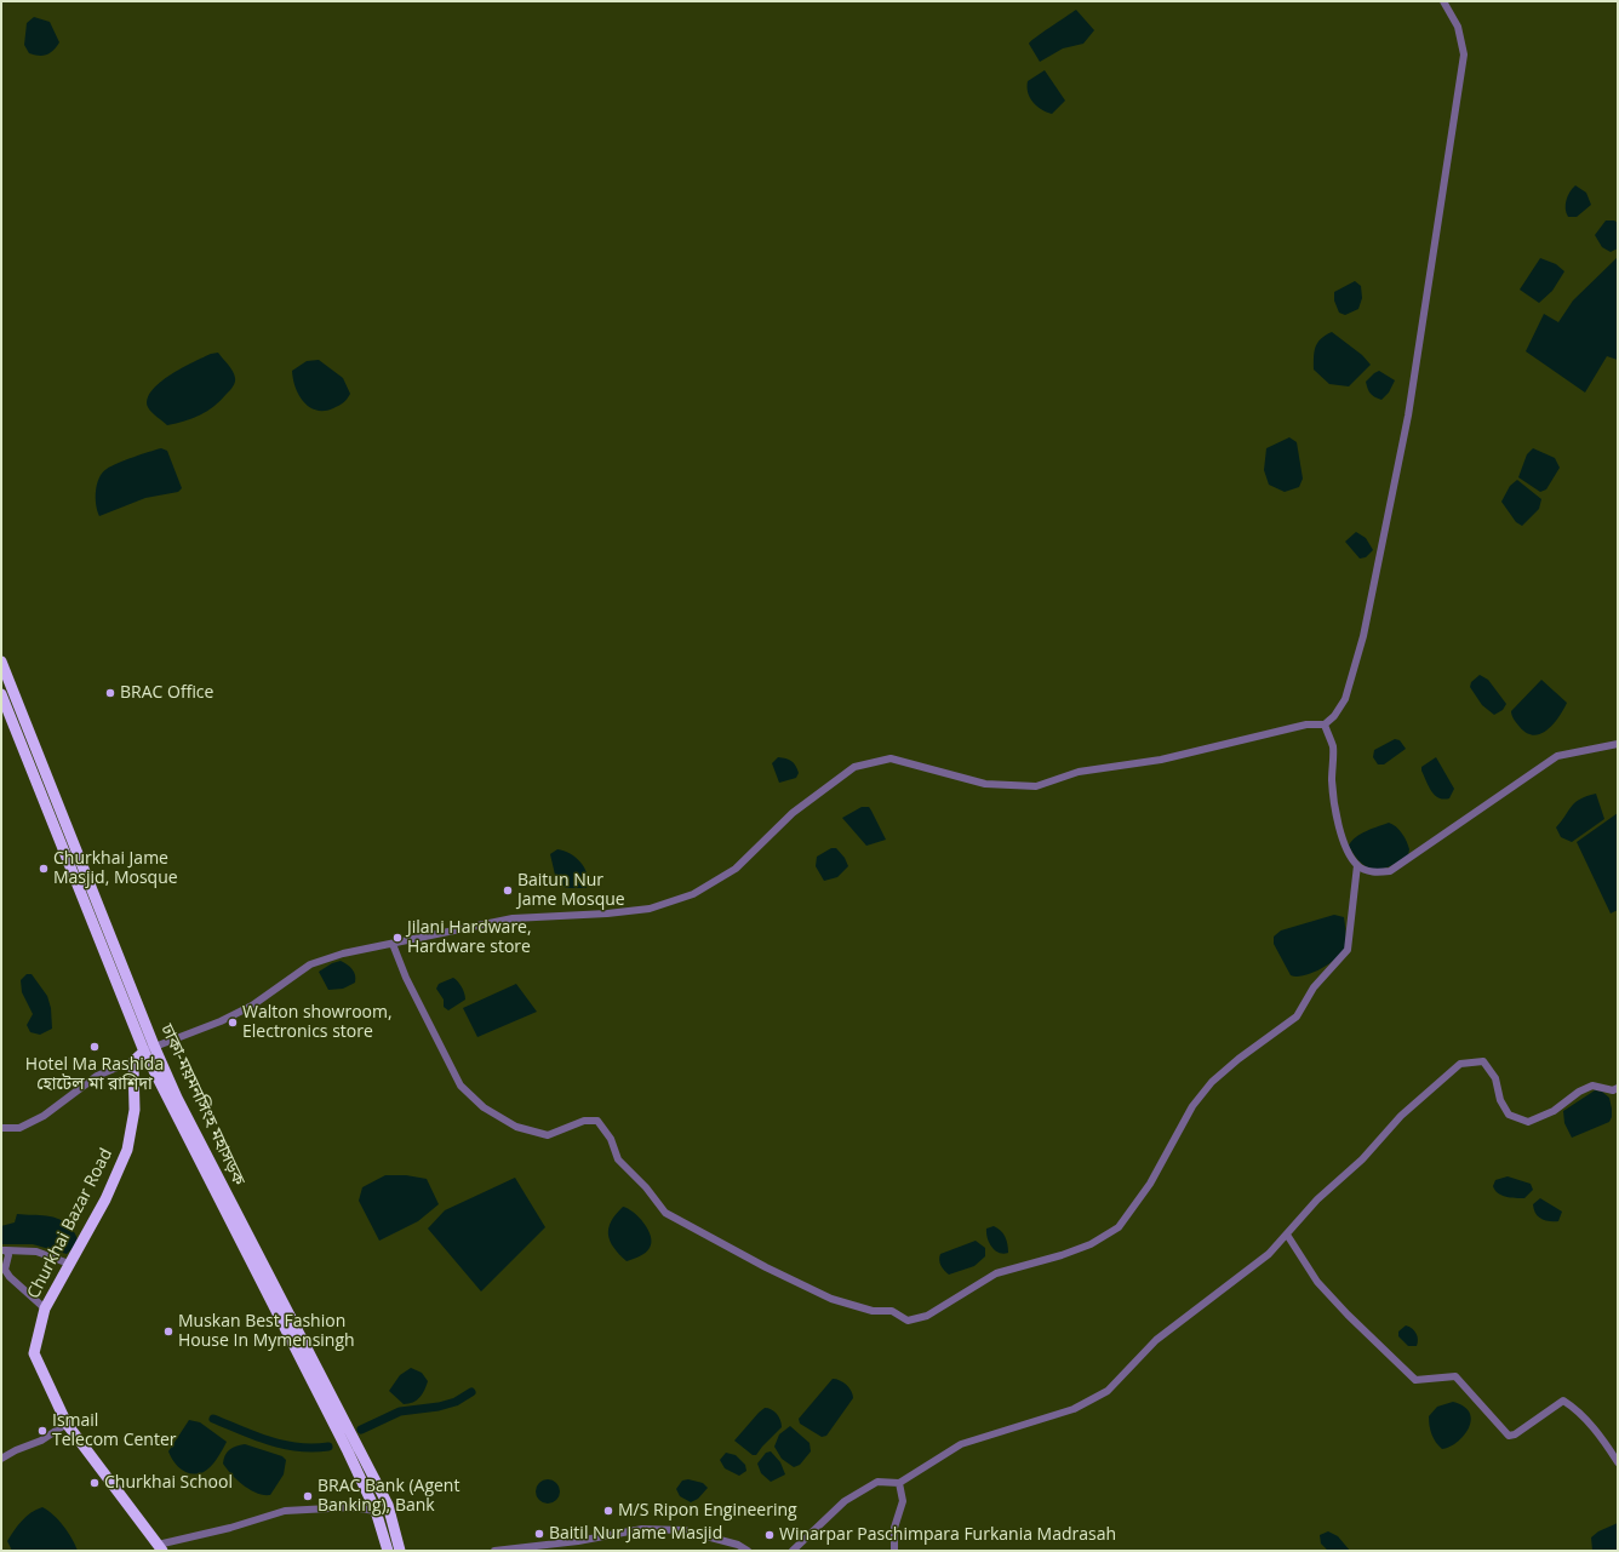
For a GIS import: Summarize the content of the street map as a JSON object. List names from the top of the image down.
{
  "streets": {
    "highway": ["ঢাকা-ময়মনসিংহ মহাসড়ক", "Churkhai Bazar Road"]
  },
  "places": [
    "BRAC Office",
    "Churkhai Jame Masjid, Mosque",
    "Baitun Nur Jame Mosque",
    "Jilani Hardware, Hardware store",
    "Walton showroom, Electronics store",
    "Hotel Ma Rashida হোটেল মা রাশিদা",
    "Muskan Best Fashion House In Mymensingh",
    "Ismail Telecom Center",
    "Churkhai School",
    "BRAC Bank (Agent Banking), Bank",
    "M/S Ripon Engineering",
    "Baitil Nur Jame Masjid",
    "Winarpar Paschimpara Furkania Madrasah"
  ]
}
